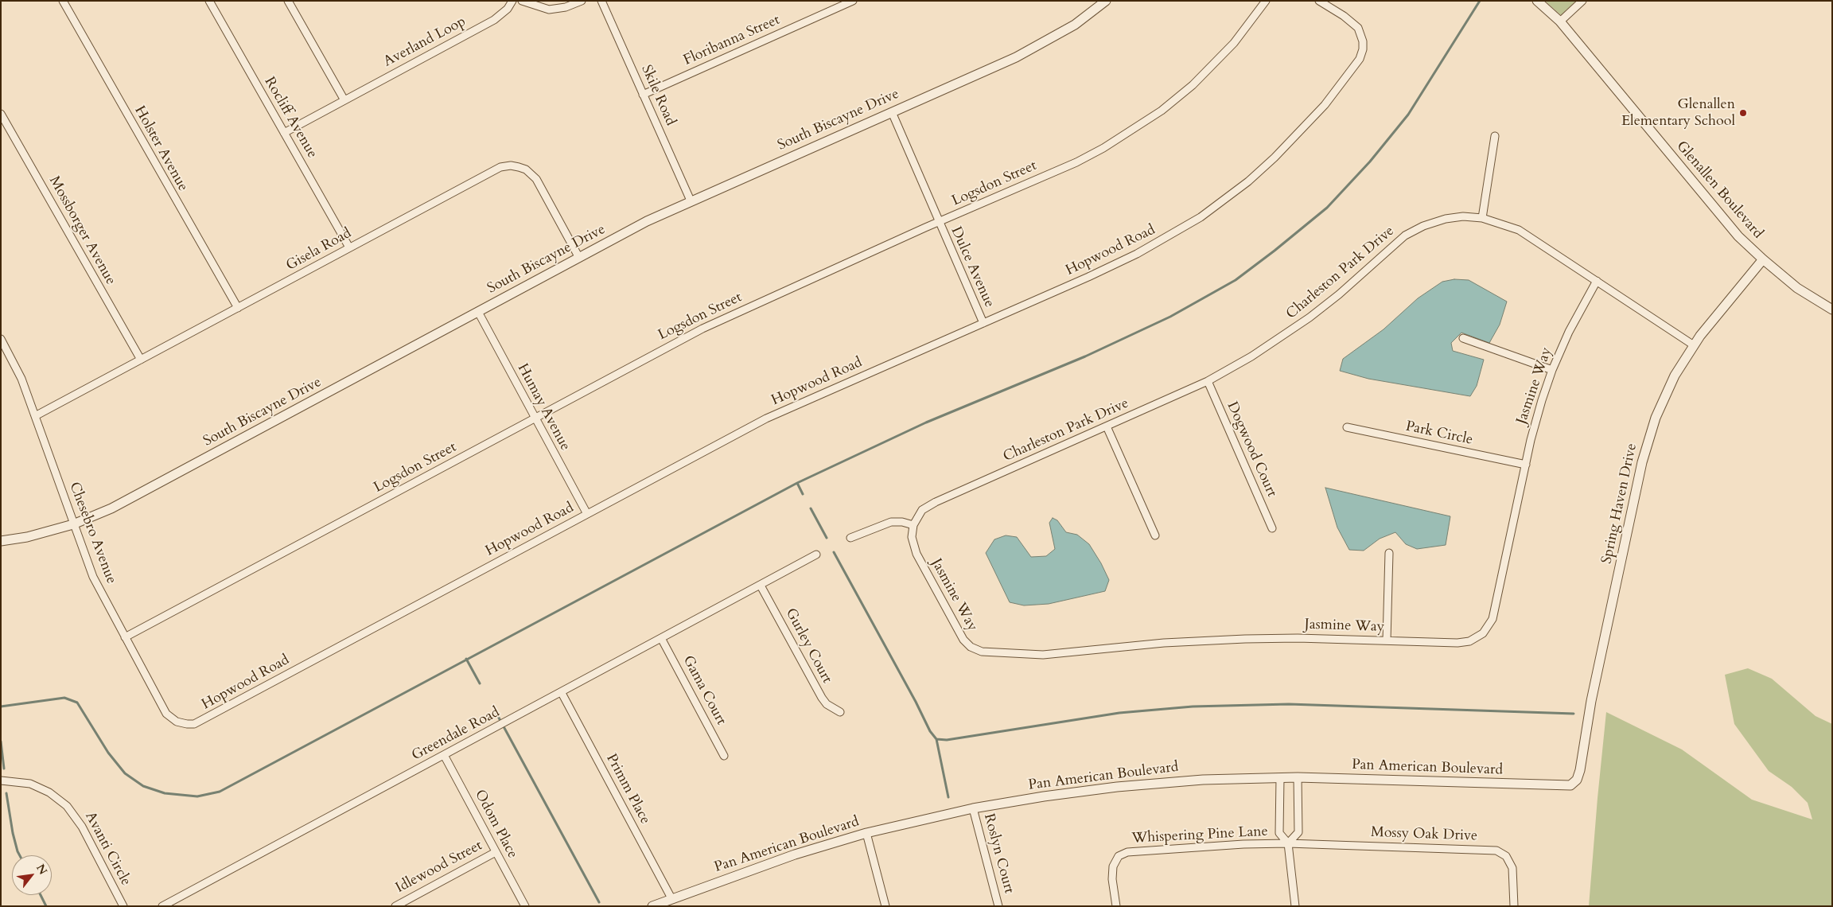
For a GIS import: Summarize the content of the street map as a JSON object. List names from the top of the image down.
{
  "streets": {
    "street": [
      "Floribanna Street",
      "Averland Loop",
      "Skile Road",
      "Rocliff Avenue",
      "South Biscayne Drive",
      "Holster Avenue",
      "Logsdon Street",
      "Glenallen Boulevard",
      "Mossborger Avenue",
      "Gisela Road",
      "Hopwood Road",
      "Dulce Avenue",
      "Charleston Park Drive",
      "Jasmine Way",
      "Humay Avenue",
      "Park Circle",
      "Dogwood Court",
      "Spring Haven Drive",
      "Chesebro Avenue",
      "Gurley Court",
      "Gama Court",
      "Greendale Road",
      "Pan American Boulevard",
      "Primm Place",
      "Odom Place",
      "Mossy Oak Drive",
      "Whispering Pine Lane",
      "Avanti Circle",
      "Roslyn Court",
      "Idlewood Street"
    ]
  },
  "crossings": [
    ["Floribanna Street", "Skile Road"],
    ["Averland Loop", "Rocliff Avenue"],
    ["Skile Road", "South Biscayne Drive"],
    ["Rocliff Avenue", "Gisela Road"],
    ["South Biscayne Drive", "Gisela Road"],
    ["South Biscayne Drive", "Dulce Avenue"],
    ["South Biscayne Drive", "Humay Avenue"],
    ["South Biscayne Drive", "Chesebro Avenue"],
    ["Holster Avenue", "Gisela Road"],
    ["Logsdon Street", "Dulce Avenue"],
    ["Logsdon Street", "Humay Avenue"],
    ["Logsdon Street", "Chesebro Avenue"],
    ["Glenallen Boulevard", "Spring Haven Drive"],
    ["Mossborger Avenue", "Gisela Road"],
    ["Gisela Road", "Chesebro Avenue"],
    ["Hopwood Road", "Dulce Avenue"],
    ["Hopwood Road", "Humay Avenue"],
    ["Hopwood Road", "Chesebro Avenue"],
    ["Charleston Park Drive", "Jasmine Way"],
    ["Charleston Park Drive", "Dogwood Court"],
    ["Charleston Park Drive", "Spring Haven Drive"],
    ["Jasmine Way", "Park Circle"],
    ["Spring Haven Drive", "Pan American Boulevard"],
    ["Gurley Court", "Greendale Road"],
    ["Gama Court", "Greendale Road"],
    ["Greendale Road", "Primm Place"],
    ["Greendale Road", "Odom Place"],
    ["Pan American Boulevard", "Primm Place"],
    ["Pan American Boulevard", "Roslyn Court"],
    ["Odom Place", "Idlewood Street"],
    ["Mossy Oak Drive", "Whispering Pine Lane"]
  ],
  "places": ["Glenallen Elementary School"],
  "north": "top right"
}
